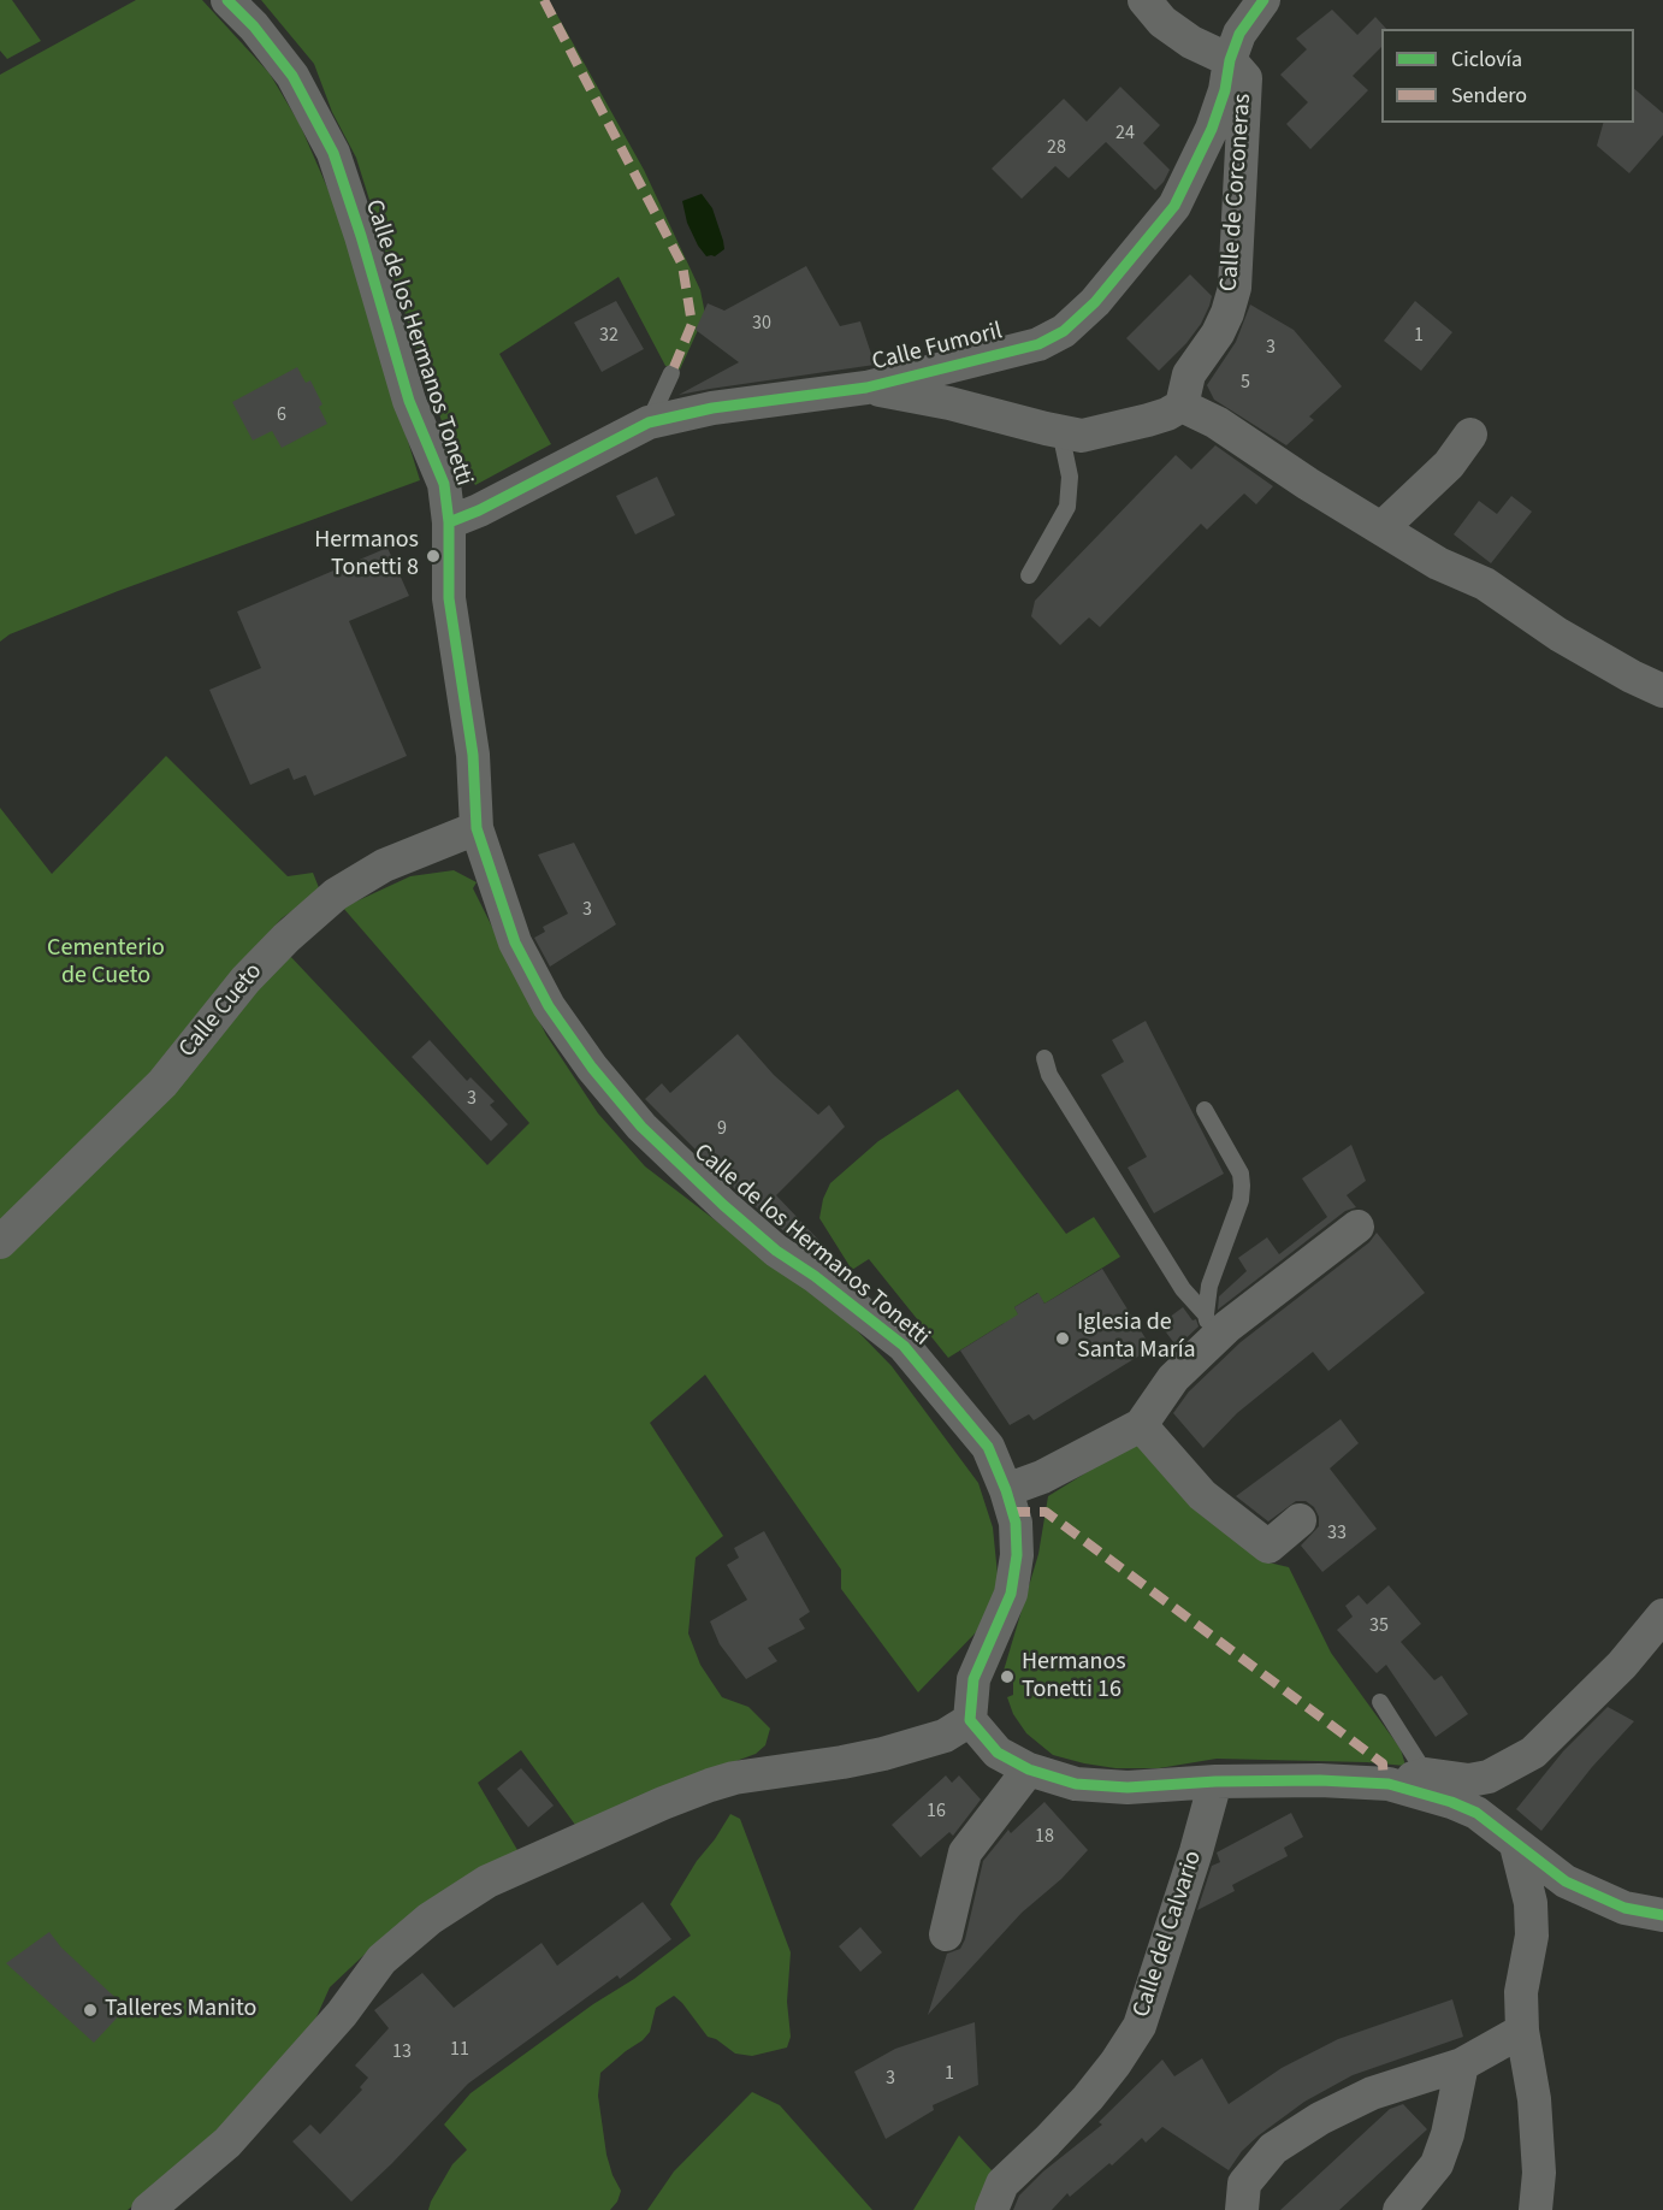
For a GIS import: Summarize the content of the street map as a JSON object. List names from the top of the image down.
{
  "streets": {
    "street": [
      "Calle de Corconeras",
      "Calle de los Hermanos Tonetti",
      "Calle Fumoril",
      "Calle Cueto",
      "Calle del Calvario"
    ]
  },
  "crossings": [
    ["Calle de Corconeras", "Calle Fumoril"],
    ["Calle de los Hermanos Tonetti", "Calle Fumoril"],
    ["Calle de los Hermanos Tonetti", "Calle Cueto"]
  ],
  "parks": ["Cementerio de Cueto"],
  "places": [
    "Hermanos Tonetti 8",
    "Iglesia de Santa María",
    "Hermanos Tonetti 16",
    "Talleres Manito"
  ],
  "house_numbers": [
    "24",
    "28",
    "30",
    "32",
    "1",
    "3",
    "5",
    "6",
    "3",
    "3",
    "9",
    "33",
    "35",
    "16",
    "18",
    "11",
    "13",
    "1",
    "3"
  ],
  "legend": ["Ciclovía", "Sendero"]
}
